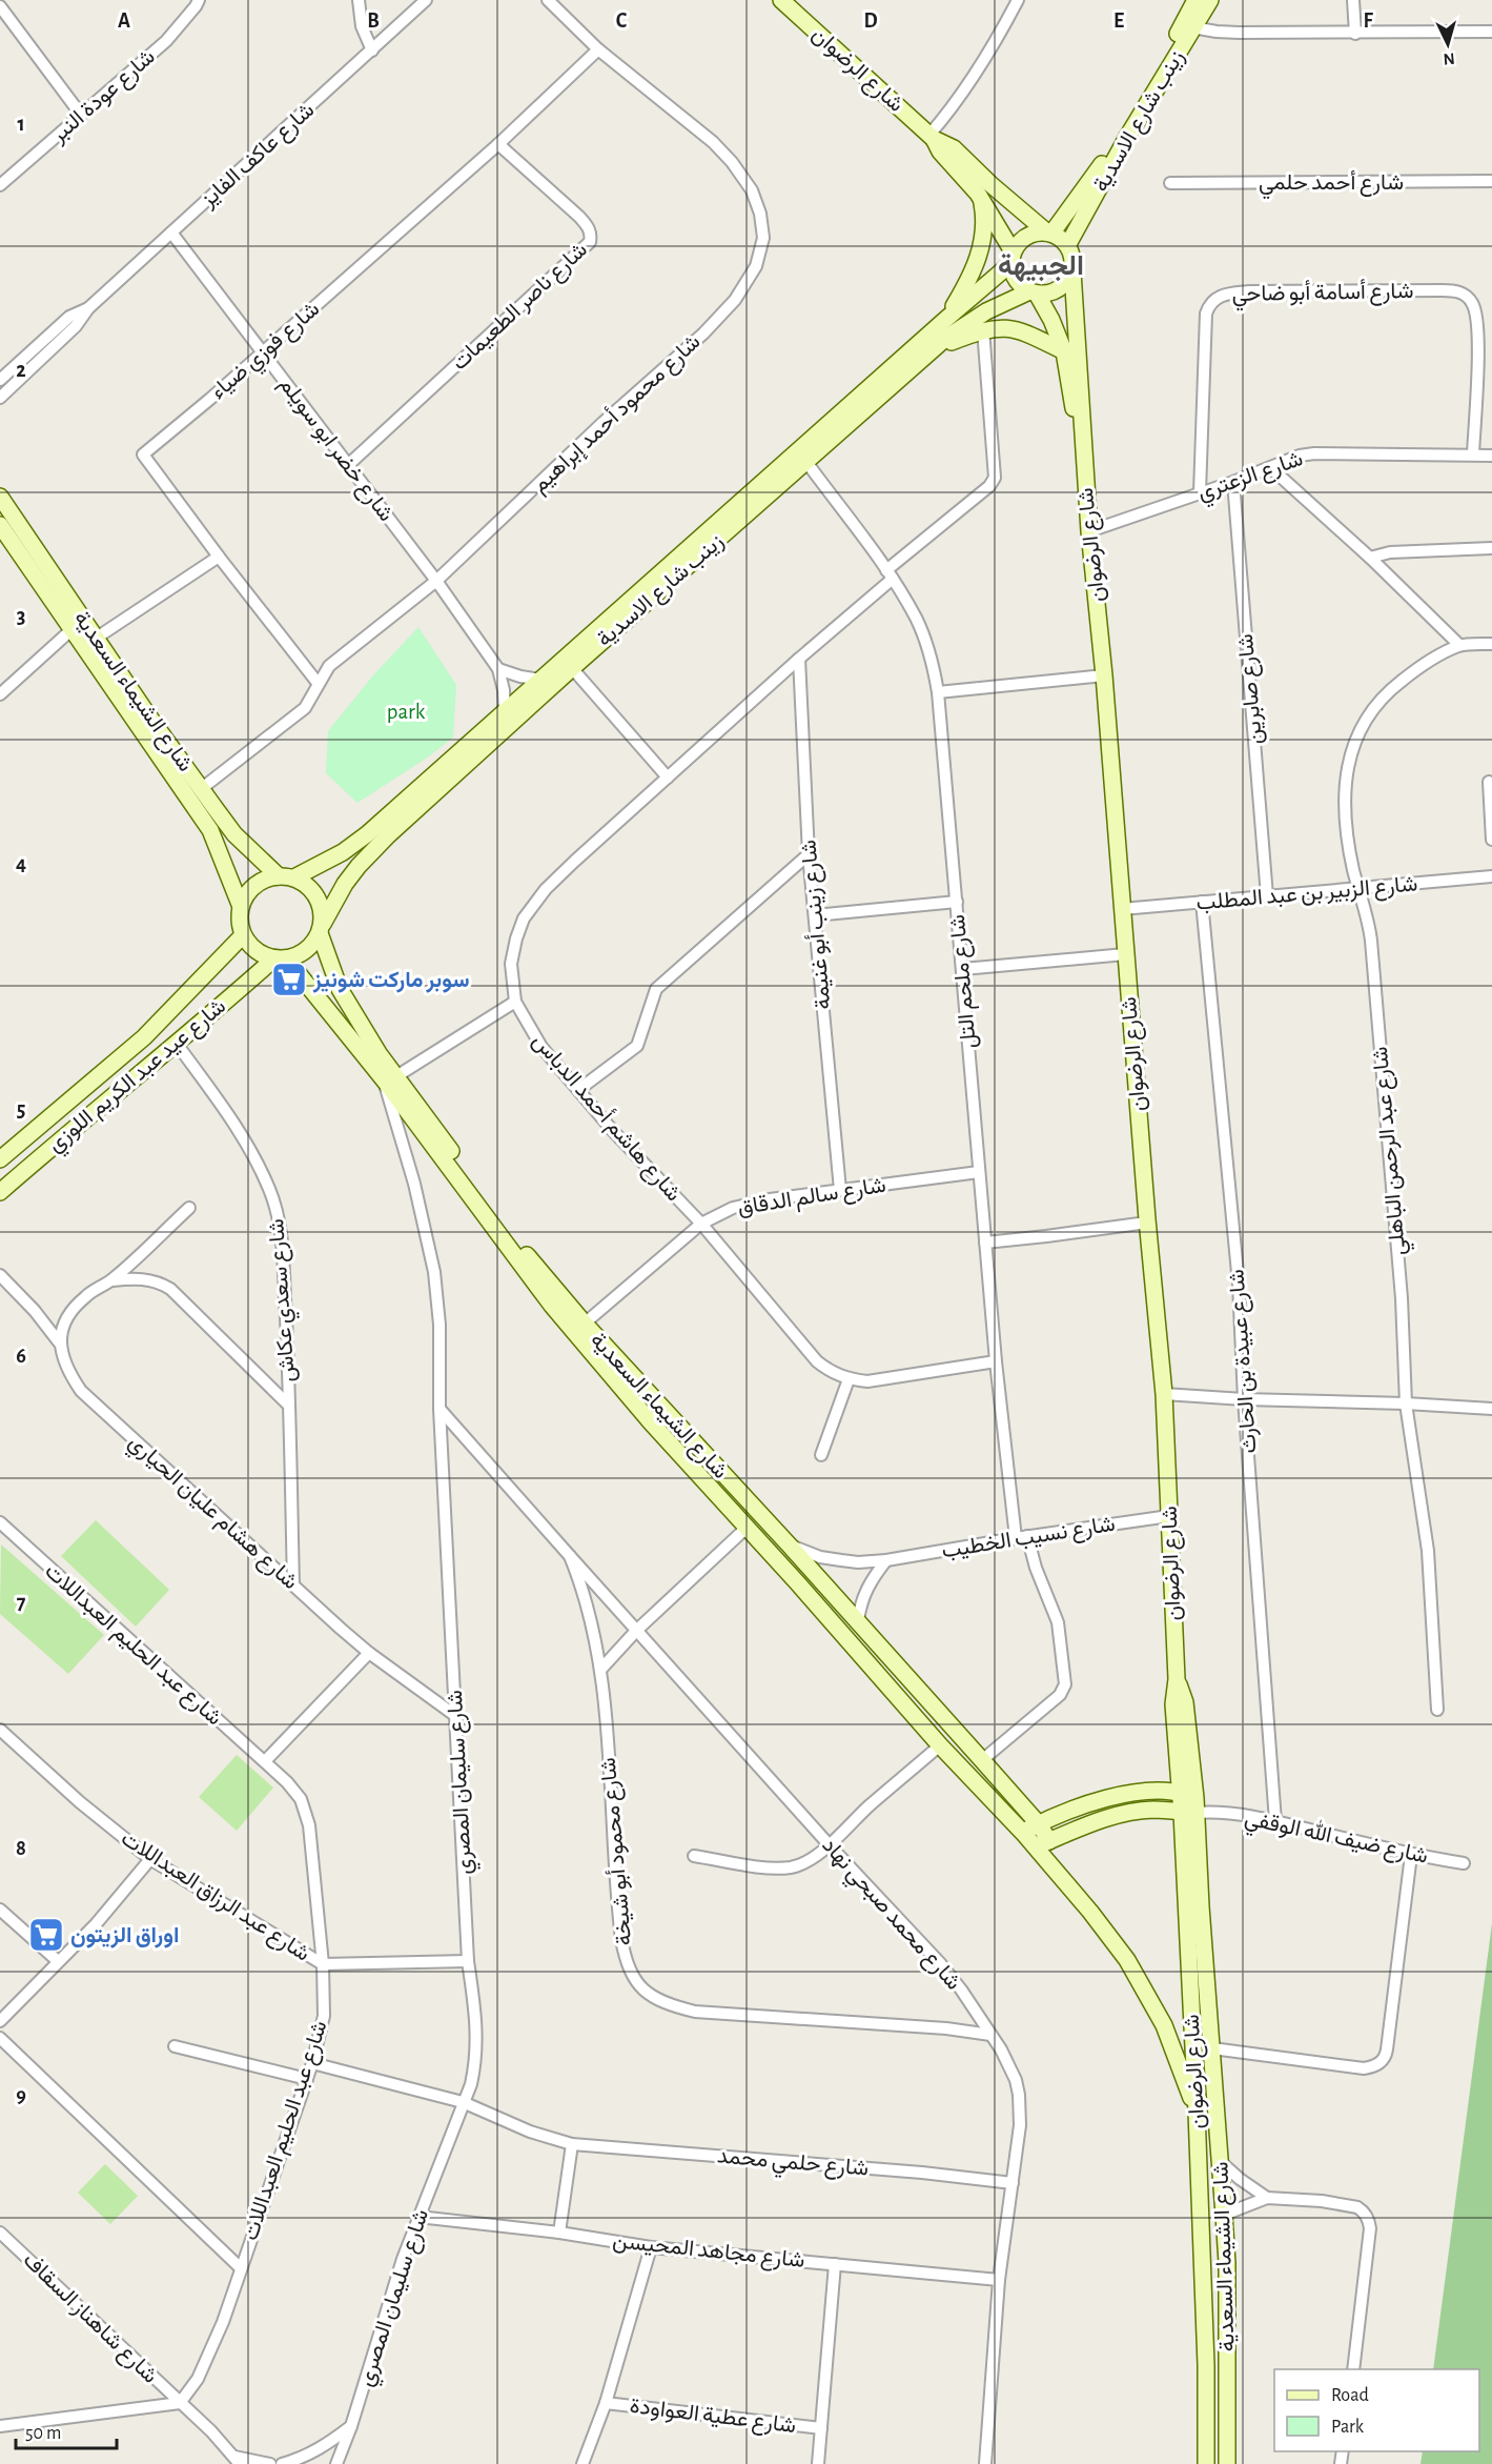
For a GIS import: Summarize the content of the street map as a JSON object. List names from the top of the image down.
{
  "streets": {
    "street": [
      "شارع الرضوان",
      "شارع عودة النبر",
      "زينب شارع الاسدية",
      "شارع عاكف الفايز",
      "شارع أحمد حلمي",
      "شارع أسامة أبو ضاحي",
      "شارع ناصر الطعيمات",
      "شارع فوزي ضياء",
      "شارع محمود أحمد إبراهيم",
      "شارع خضر ابو سويلم",
      "شارع الزعتري",
      "شارع صابرين",
      "شارع الشيماء السعدية",
      "شارع الزبير بن عبد المطلب",
      "شارع زينب أبو غنيمة",
      "شارع ملحم التل",
      "شارع عيد عبد الكريم اللوزي",
      "شارع هاشم أحمد الدباس",
      "شارع عبد الرحمن الباهلي",
      "شارع سالم الدقاق",
      "شارع سعدي عكاش",
      "شارع عبيدة بن الحارث",
      "شارع هشام عليان الحياري",
      "شارع نسيب الخطيب",
      "شارع عبد الحليم العبداللات",
      "شارع سليمان المصري",
      "شارع ضيف الله الوقفي",
      "شارع محمود أبو شيخة",
      "شارع عبد الرزاق العبداللات",
      "شارع محمد صبحي نهاد",
      "شارع حلمي محمد",
      "شارع مجاهد المحيسن",
      "شارع شاهناز السقاف",
      "شارع عطية العواودة"
    ]
  },
  "crossings": [
    ["شارع الرضوان", "زينب شارع الاسدية"],
    ["شارع الرضوان", "شارع الزعتري"],
    ["شارع الرضوان", "شارع الشيماء السعدية"],
    ["شارع الرضوان", "شارع الزبير بن عبد المطلب"],
    ["شارع الرضوان", "شارع نسيب الخطيب"],
    ["شارع الرضوان", "شارع ضيف الله الوقفي"],
    ["زينب شارع الاسدية", "شارع خضر ابو سويلم"],
    ["زينب شارع الاسدية", "شارع الشيماء السعدية"],
    ["زينب شارع الاسدية", "شارع ملحم التل"],
    ["زينب شارع الاسدية", "شارع عيد عبد الكريم اللوزي"],
    ["شارع عاكف الفايز", "شارع خضر ابو سويلم"],
    ["شارع أسامة أبو ضاحي", "شارع الزعتري"],
    ["شارع ناصر الطعيمات", "شارع فوزي ضياء"],
    ["شارع ناصر الطعيمات", "شارع خضر ابو سويلم"],
    ["شارع فوزي ضياء", "شارع محمود أحمد إبراهيم"],
    ["شارع فوزي ضياء", "شارع خضر ابو سويلم"],
    ["شارع محمود أحمد إبراهيم", "شارع خضر ابو سويلم"],
    ["شارع محمود أحمد إبراهيم", "شارع الشيماء السعدية"],
    ["شارع الزعتري", "شارع صابرين"],
    ["شارع صابرين", "شارع الزبير بن عبد المطلب"],
    ["شارع الشيماء السعدية", "شارع ملحم التل"],
    ["شارع الشيماء السعدية", "شارع عيد عبد الكريم اللوزي"],
    ["شارع الشيماء السعدية", "شارع سالم الدقاق"],
    ["شارع الشيماء السعدية", "شارع نسيب الخطيب"],
    ["شارع الشيماء السعدية", "شارع سليمان المصري"],
    ["شارع الشيماء السعدية", "شارع ضيف الله الوقفي"],
    ["شارع الزبير بن عبد المطلب", "شارع عبد الرحمن الباهلي"],
    ["شارع الزبير بن عبد المطلب", "شارع عبيدة بن الحارث"],
    ["شارع زينب أبو غنيمة", "شارع هاشم أحمد الدباس"],
    ["شارع زينب أبو غنيمة", "شارع سالم الدقاق"],
    ["شارع ملحم التل", "شارع هاشم أحمد الدباس"],
    ["شارع ملحم التل", "شارع سالم الدقاق"],
    ["شارع ملحم التل", "شارع نسيب الخطيب"],
    ["شارع عيد عبد الكريم اللوزي", "شارع سعدي عكاش"],
    ["شارع هاشم أحمد الدباس", "شارع سالم الدقاق"],
    ["شارع سعدي عكاش", "شارع هشام عليان الحياري"],
    ["شارع عبيدة بن الحارث", "شارع ضيف الله الوقفي"],
    ["شارع هشام عليان الحياري", "شارع سليمان المصري"],
    ["شارع عبد الحليم العبداللات", "شارع عبد الرزاق العبداللات"],
    ["شارع عبد الحليم العبداللات", "شارع حلمي محمد"],
    ["شارع عبد الحليم العبداللات", "شارع شاهناز السقاف"],
    ["شارع سليمان المصري", "شارع محمود أبو شيخة"],
    ["شارع سليمان المصري", "شارع عبد الرزاق العبداللات"],
    ["شارع سليمان المصري", "شارع حلمي محمد"],
    ["شارع سليمان المصري", "شارع مجاهد المحيسن"],
    ["شارع محمود أبو شيخة", "شارع محمد صبحي نهاد"],
    ["شارع محمد صبحي نهاد", "شارع حلمي محمد"],
    ["شارع محمد صبحي نهاد", "شارع مجاهد المحيسن"]
  ],
  "districts": ["الجبيهة"],
  "parks": ["park"],
  "places": {
    "supermarket": ["سوبر ماركت شونيز", "اوراق الزيتون"]
  },
  "legend": ["Road", "Park"],
  "scale_bar": "50 m",
  "north": "bottom",
  "grid": {
    "columns": [
      "A",
      "B",
      "C",
      "D",
      "E",
      "F"
    ],
    "rows": [
      "1",
      "2",
      "3",
      "4",
      "5",
      "6",
      "7",
      "8",
      "9"
    ]
  }
}
